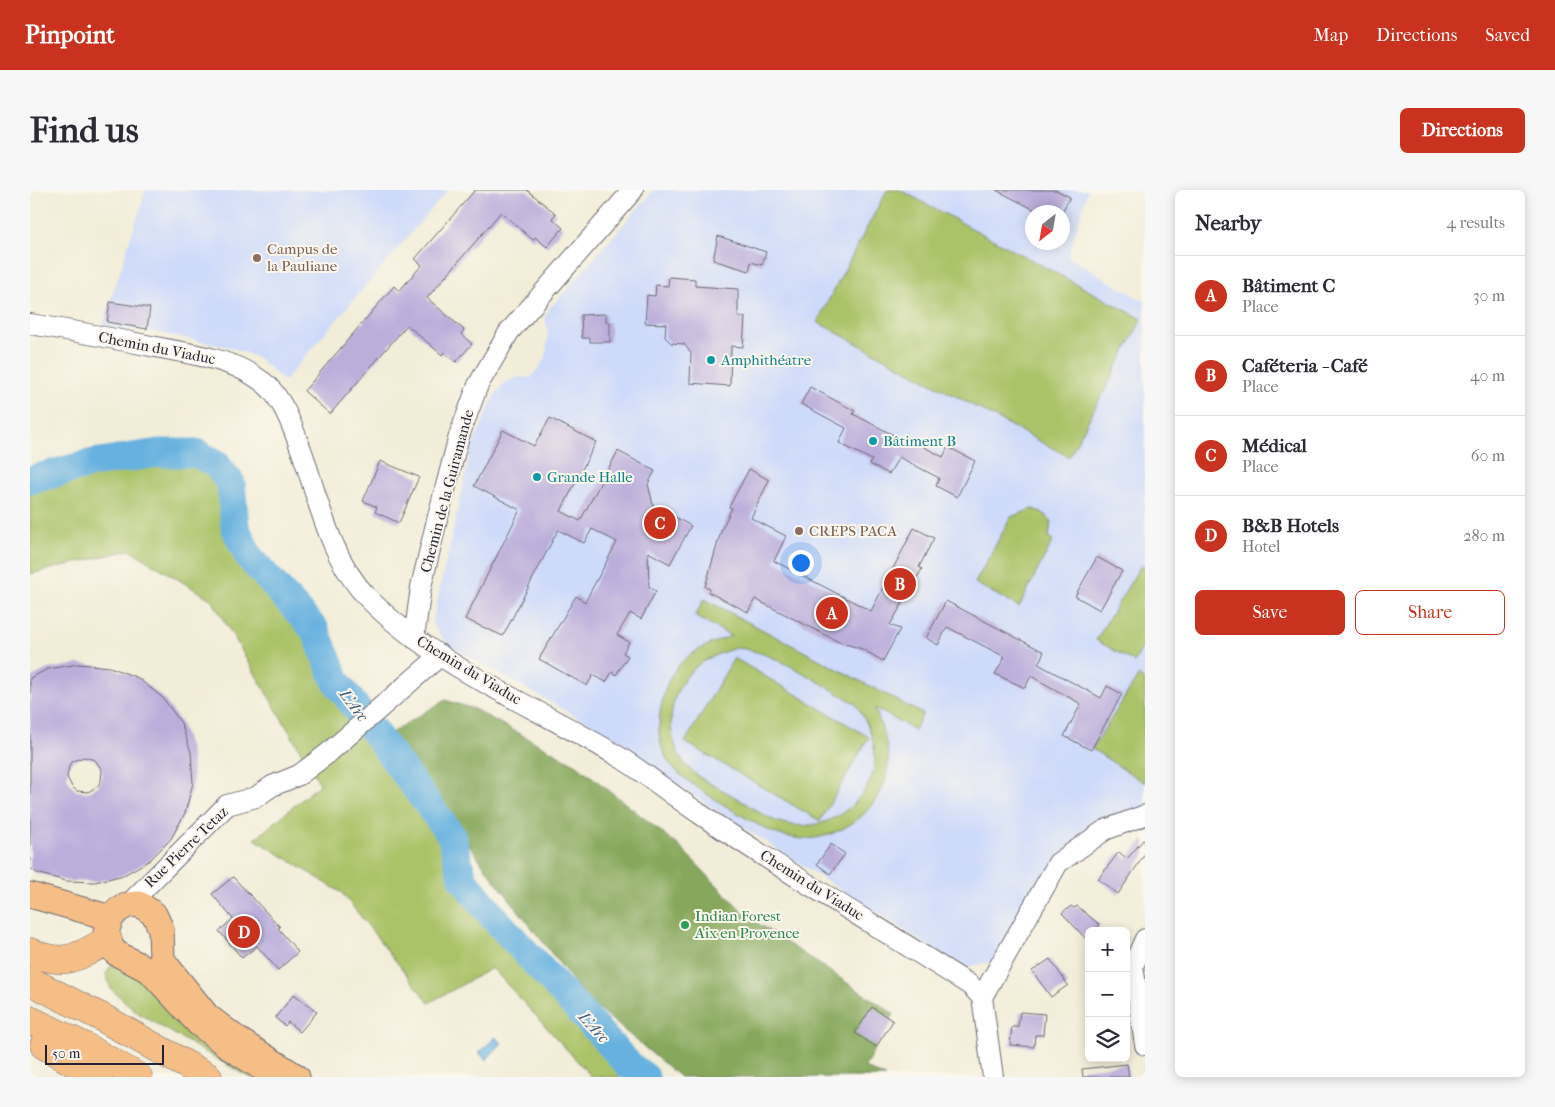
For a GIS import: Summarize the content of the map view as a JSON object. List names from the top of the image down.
{
  "streets": {
    "street": ["Chemin du Viaduc", "Chemin de la Guiramande", "Rue Pierre Tetaz"]
  },
  "crossings": [
    ["Chemin du Viaduc", "Chemin de la Guiramande"],
    ["Chemin du Viaduc", "Rue Pierre Tetaz"]
  ],
  "water": ["L'Arc"],
  "places": [
    "Campus de la Pauliane",
    "Amphithéatre",
    "Bâtiment B",
    "Grande Halle",
    "CREPS PACA",
    "Indian Forest Aix en Provence"
  ],
  "scale_bar": "50 m",
  "north": "bottom left",
  "page": {
    "header": "Pinpoint",
    "nav": ["Map", "Directions", "Saved"],
    "buttons": [
      "Directions",
      ["Save", "Share"]
    ],
    "title": "Find us",
    "heading": ["Nearby", "4 results"],
    "list": [
      {
        "mark": "A",
        "name": "Bâtiment C",
        "note": "Place",
        "value": "30 m"
      },
      {
        "mark": "B",
        "name": "Caféteria - Café",
        "note": "Place",
        "value": "40 m"
      },
      {
        "mark": "C",
        "name": "Médical",
        "note": "Place",
        "value": "60 m"
      },
      {
        "mark": "D",
        "name": "B&B Hotels",
        "note": "Hotel",
        "value": "280 m"
      }
    ],
    "pins": [
      "C",
      "B",
      "A",
      "D"
    ],
    "map_buttons": ["+", "−"],
    "scale": "50 m"
  }
}
